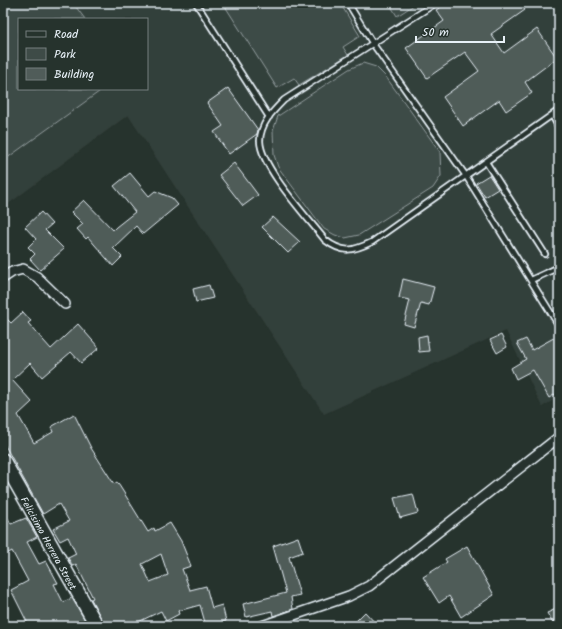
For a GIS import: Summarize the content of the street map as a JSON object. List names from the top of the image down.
{
  "streets": {
    "street": ["Felicisimo Herrera Street"]
  },
  "legend": ["Road", "Park", "Building"],
  "scale_bar": "50 m"
}
